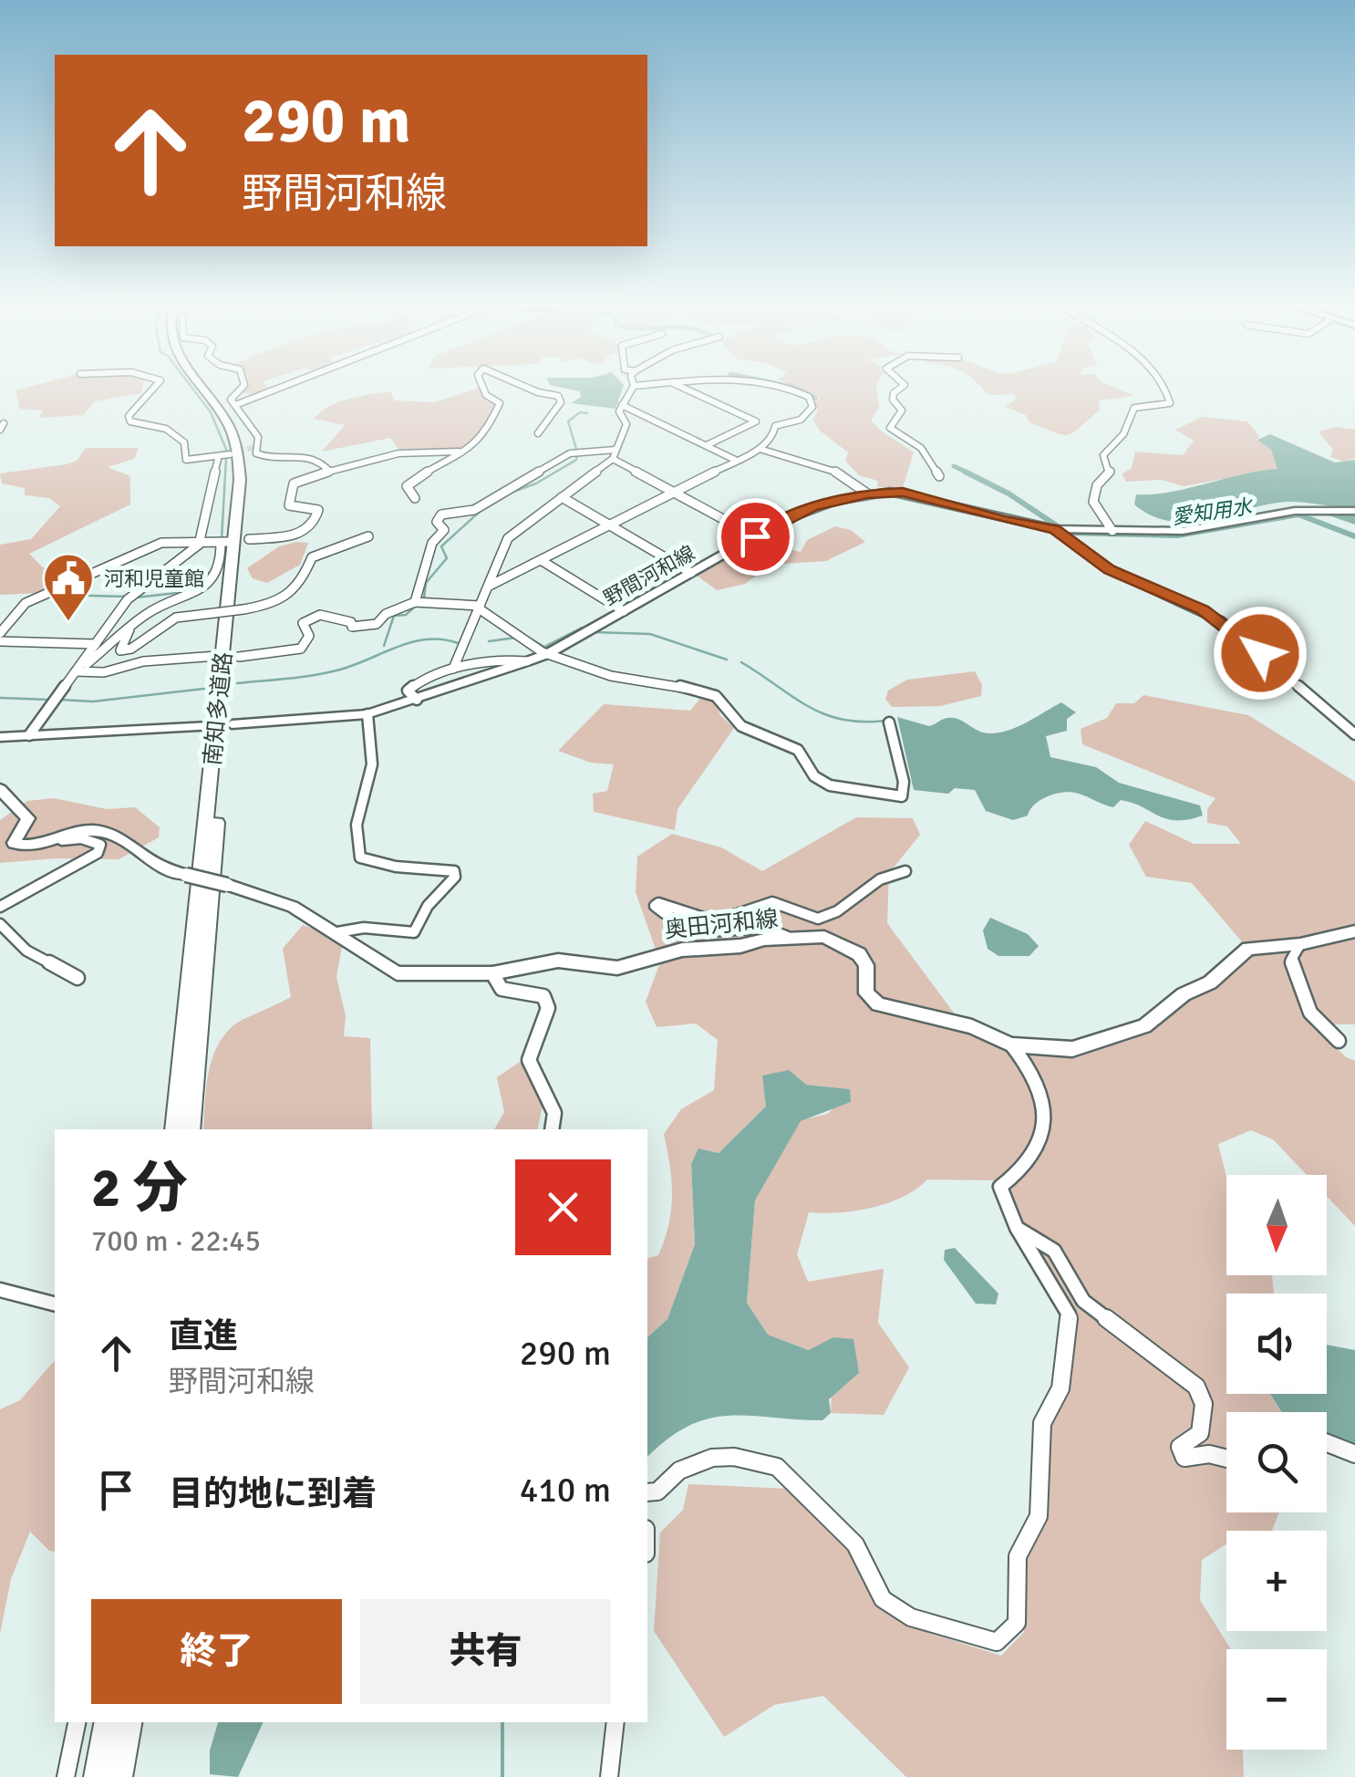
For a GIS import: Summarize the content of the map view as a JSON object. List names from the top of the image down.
{
  "streets": {
    "highway": ["南知多道路"],
    "main road": ["野間河和線", "奥田河和線"]
  },
  "water": ["愛知用水"],
  "places": {
    "public building": ["河和児童館"]
  },
  "north": "bottom",
  "page": {
    "turn": ["290 m", "野間河和線"],
    "heading": ["2 分", "700 m · 22:45"],
    "map_buttons": ["+", "−"],
    "list": [
      {
        "name": "直進",
        "note": "野間河和線",
        "value": "290 m"
      },
      {
        "name": "目的地に到着",
        "value": "410 m"
      }
    ],
    "buttons": ["終了", "共有"]
  }
}
